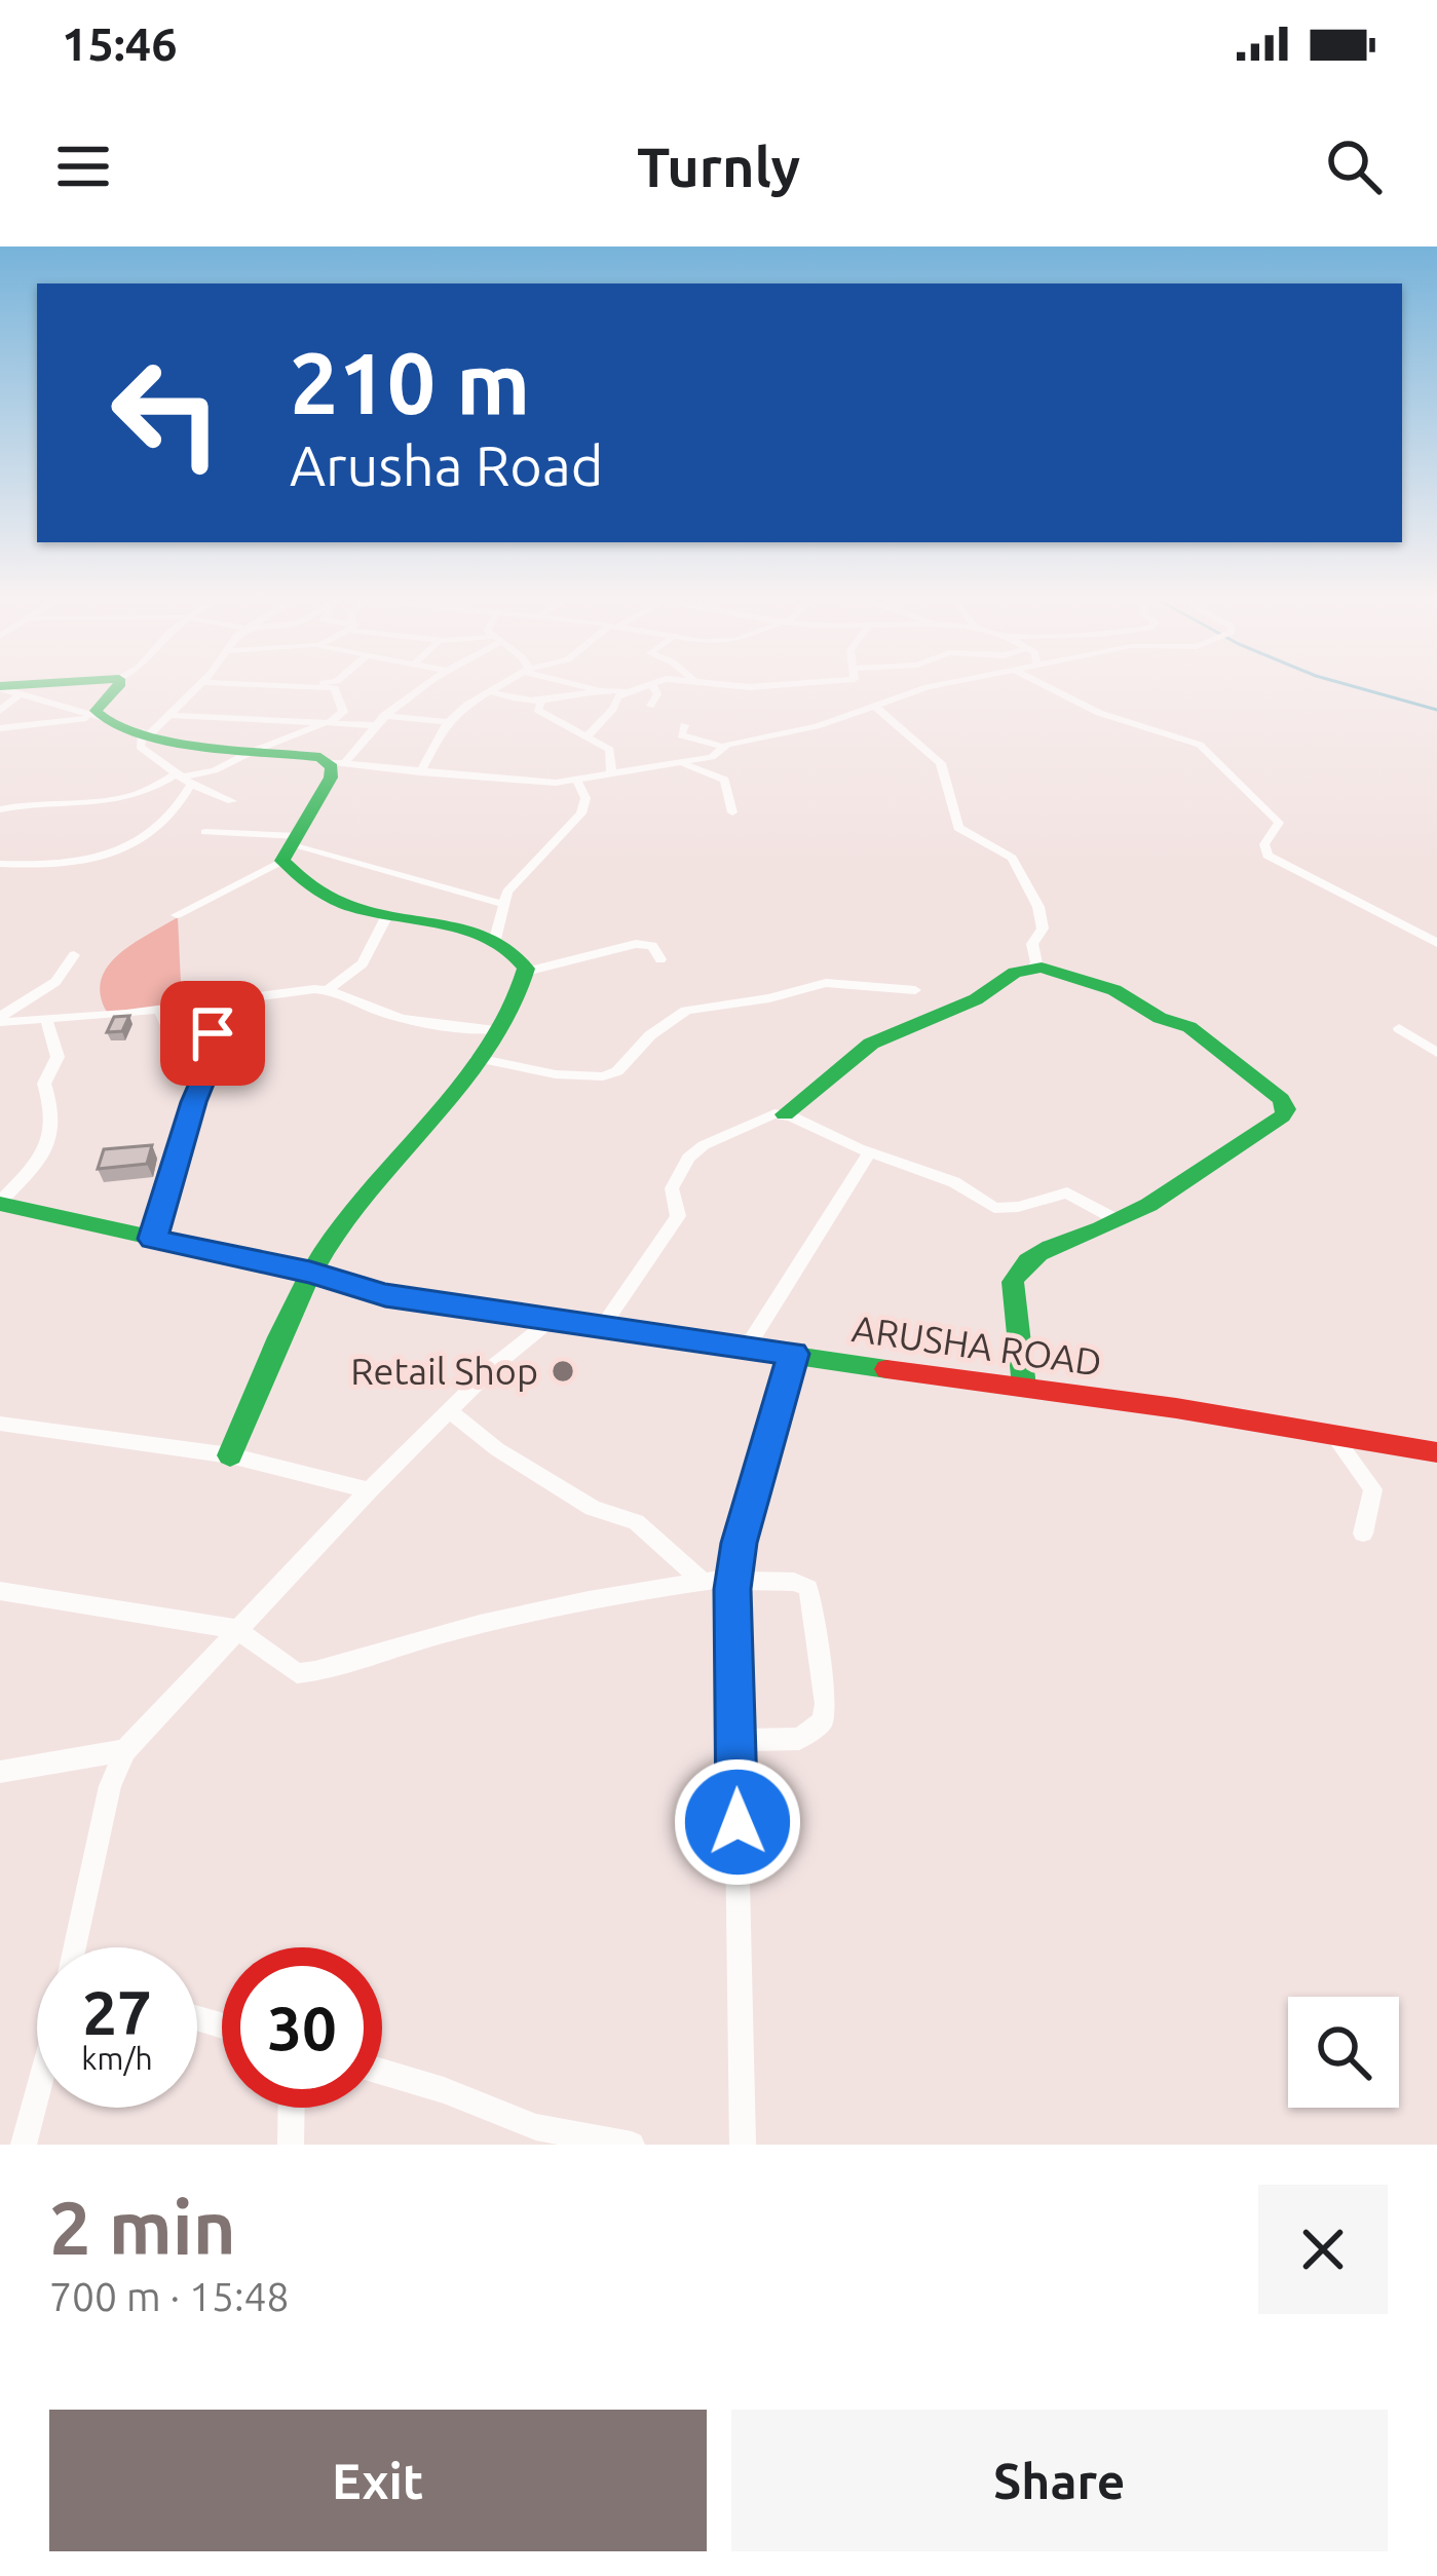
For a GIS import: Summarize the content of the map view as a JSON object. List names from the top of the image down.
{
  "streets": {
    "street": ["ARUSHA ROAD"]
  },
  "places": ["Retail Shop"],
  "page": {
    "status": "15:46",
    "header": "Turnly",
    "turn": ["210 m", "Arusha Road"],
    "speed": "27 km/h",
    "limit": "30",
    "heading": ["2 min", "700 m · 15:48"],
    "buttons": ["Exit", "Share"]
  }
}
